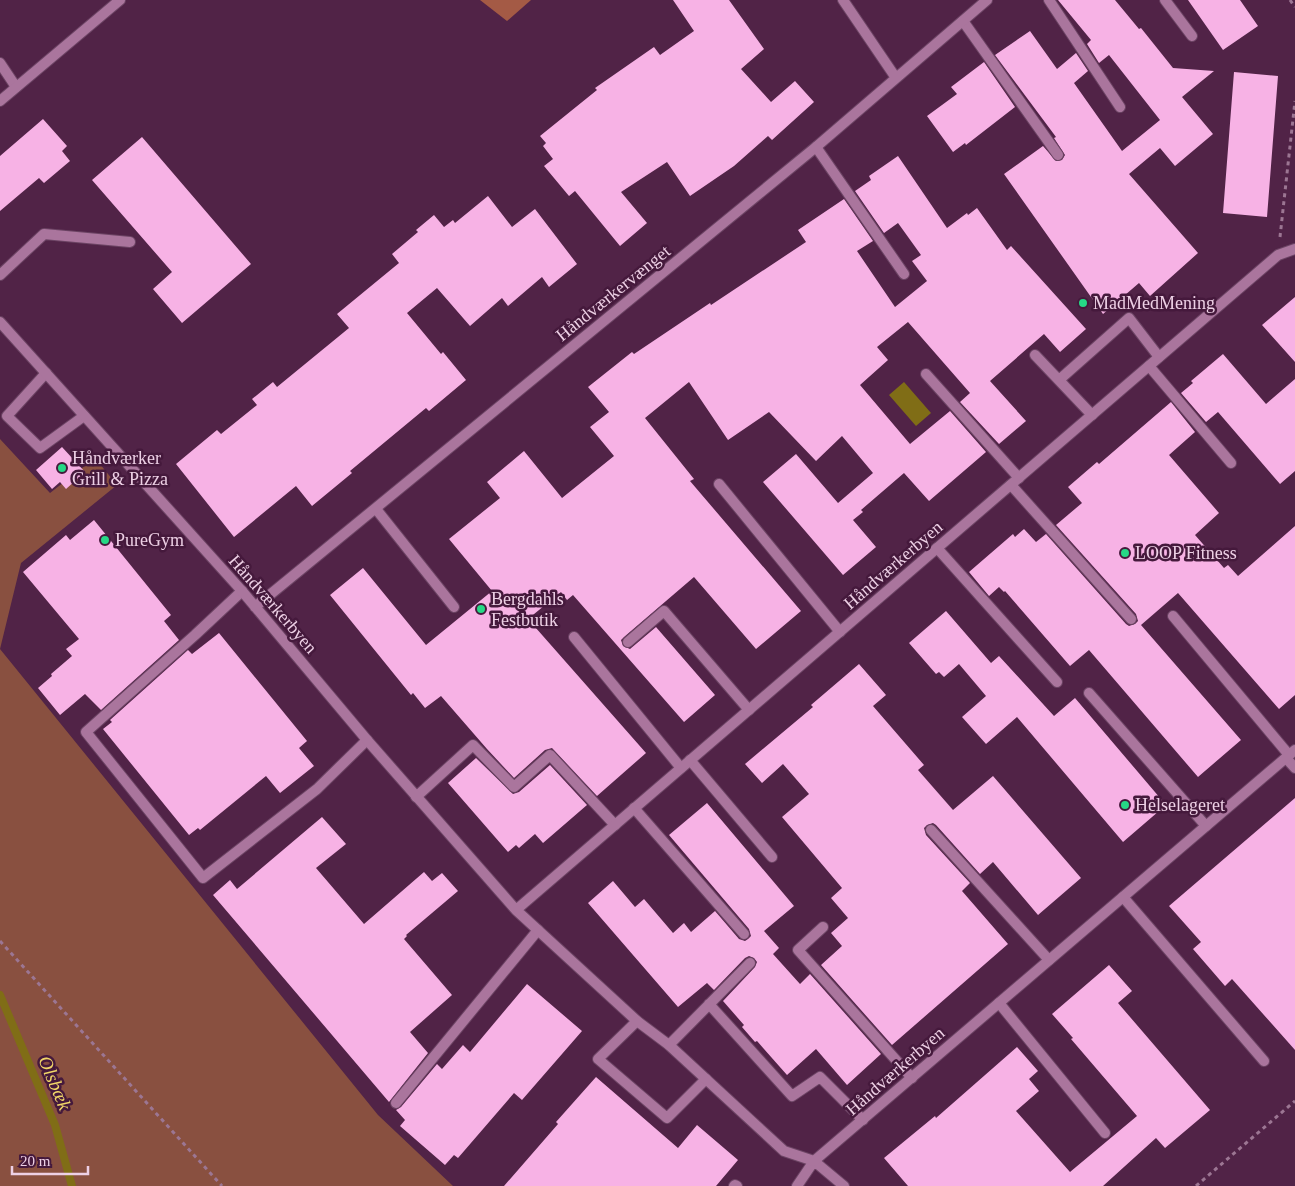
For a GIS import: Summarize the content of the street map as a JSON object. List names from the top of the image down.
{
  "streets": {
    "street": ["Håndværkervænget", "Håndværkerbyen"]
  },
  "crossings": [
    ["Håndværkervænget", "Håndværkerbyen"]
  ],
  "water": ["Olsbæk"],
  "places": [
    "MadMedMening",
    "Håndværker Grill & Pizza",
    "PureGym",
    "LOOP Fitness",
    "Bergdahls Festbutik",
    "Helselageret"
  ],
  "scale_bar": "20 m"
}
